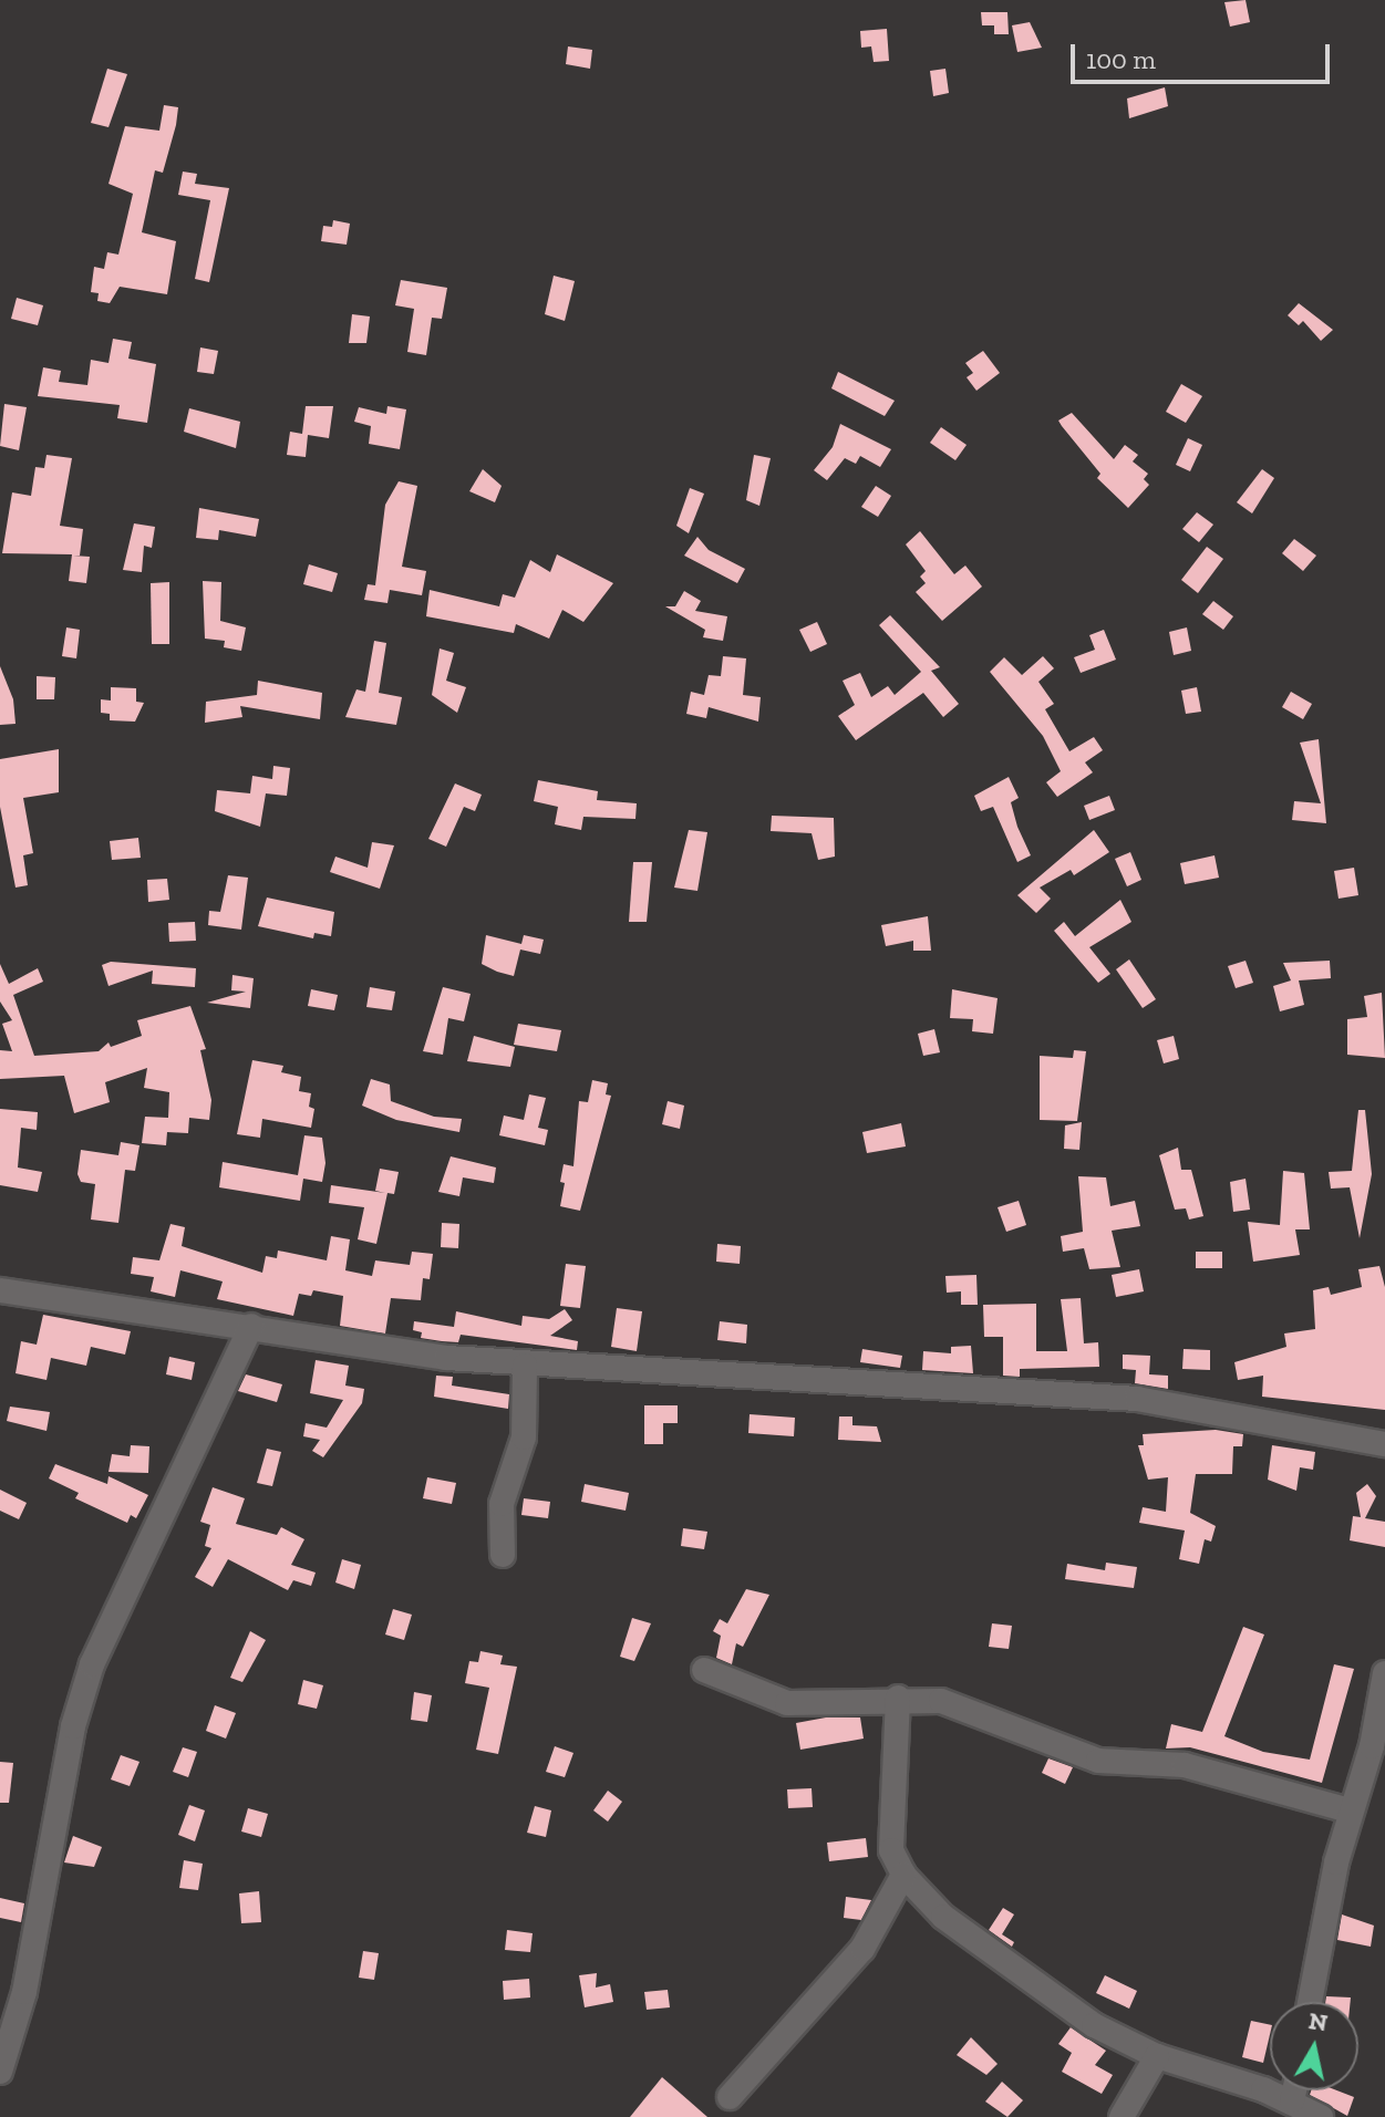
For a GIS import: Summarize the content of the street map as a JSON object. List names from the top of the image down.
{
  "scale_bar": "100 m",
  "north": "top"
}
